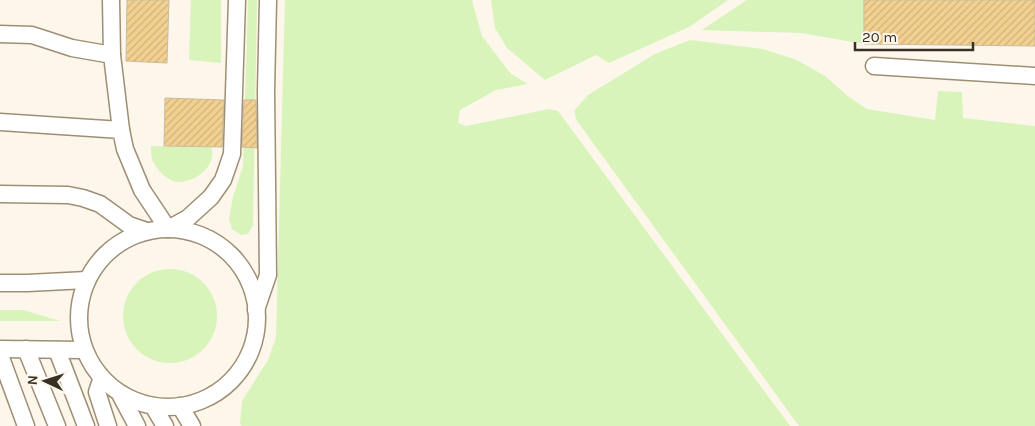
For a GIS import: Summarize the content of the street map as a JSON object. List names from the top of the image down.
{
  "scale_bar": "20 m",
  "north": "left"
}
